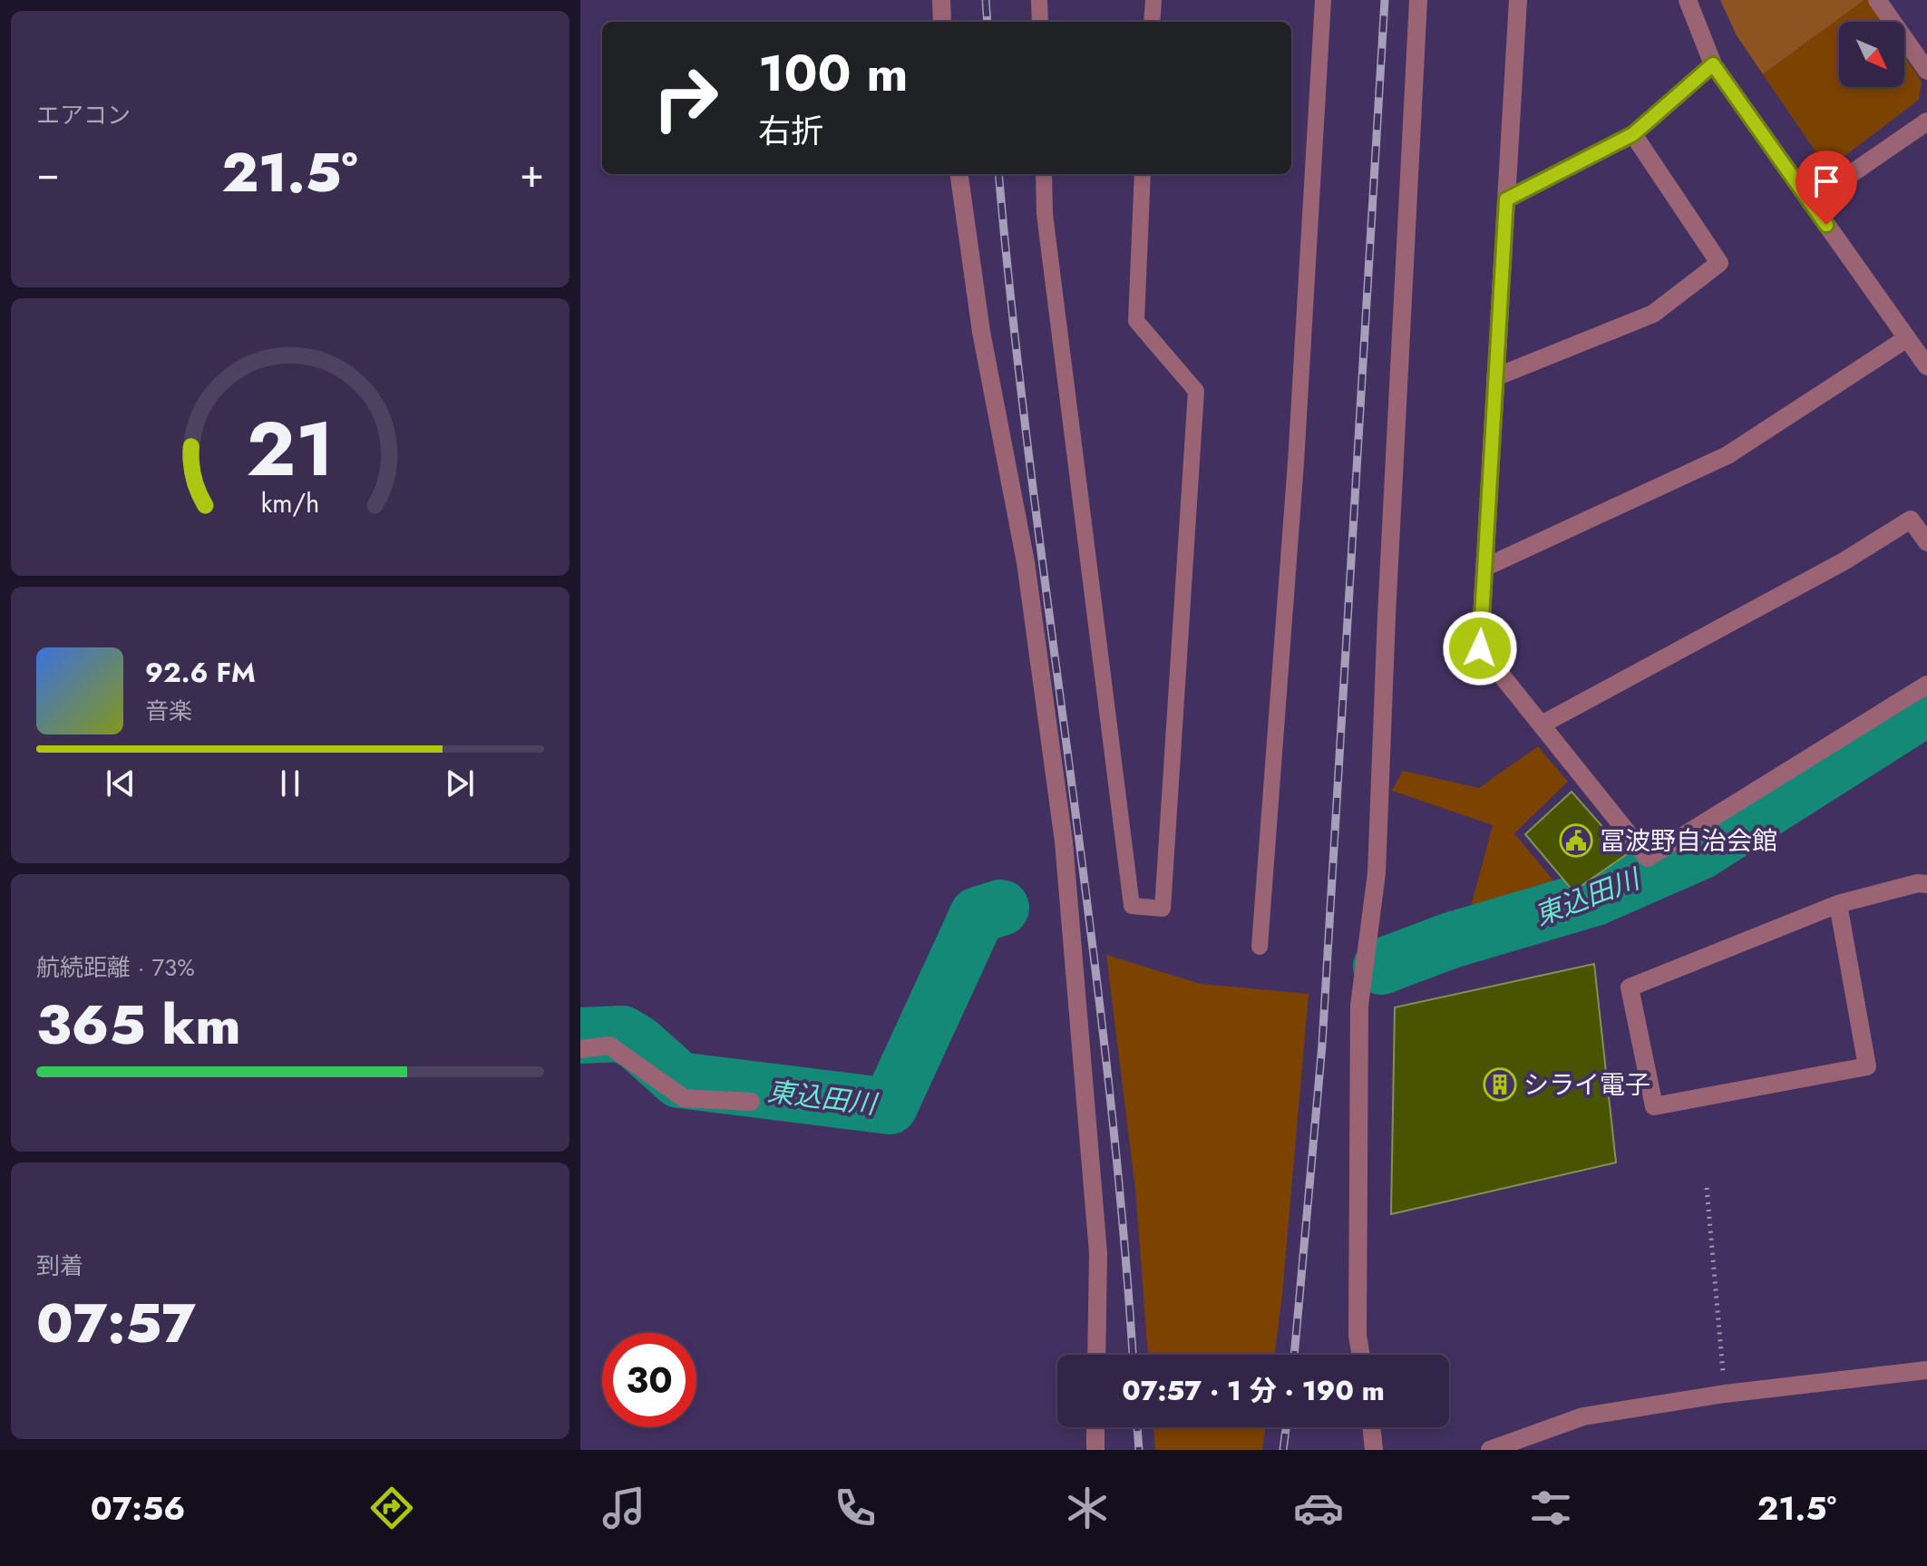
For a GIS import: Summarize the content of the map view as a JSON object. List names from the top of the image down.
{
  "water": ["東込田川"],
  "places": {
    "public building": ["冨波野自治会館"],
    "building": ["シライ電子"]
  },
  "north": "bottom right",
  "page": {
    "tile": [
      "エアコン",
      ["航続距離 · 73%", "365 km"],
      ["到着", "07:57"]
    ],
    "turn": ["100 m", "右折"],
    "heat": ["−", "21.5°", "+"],
    "song": ["92.6 FM", "音楽"],
    "limit": "30",
    "trip": "07:57 · 1 分 · 190 m",
    "tabs": ["07:56", "21.5°"],
    "gauge": ["21", "km/h"]
  }
}
